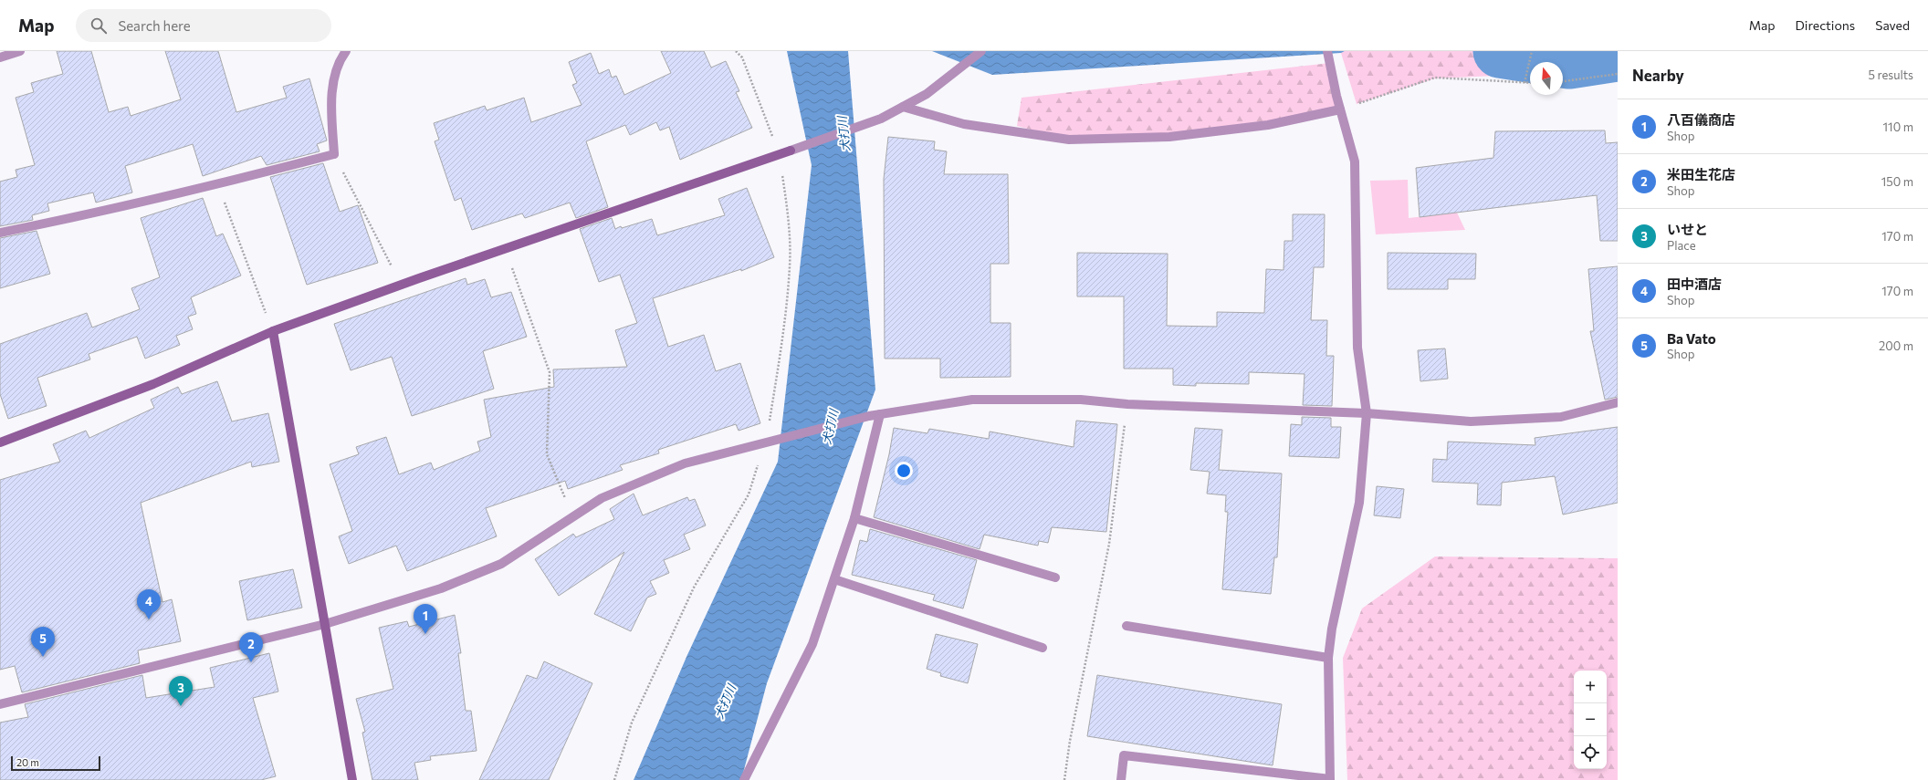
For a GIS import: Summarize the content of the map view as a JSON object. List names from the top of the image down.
{
  "water": ["犬打川"],
  "scale_bar": "20 m",
  "north": "top",
  "page": {
    "header": "Map",
    "search": "Search here",
    "nav": ["Map", "Directions", "Saved"],
    "heading": ["Nearby", "5 results"],
    "list": [
      {
        "mark": "1",
        "name": "八百儀商店",
        "note": "Shop",
        "value": "110 m"
      },
      {
        "mark": "2",
        "name": "米田生花店",
        "note": "Shop",
        "value": "150 m"
      },
      {
        "mark": "3",
        "name": "いせと",
        "note": "Place",
        "value": "170 m"
      },
      {
        "mark": "4",
        "name": "田中酒店",
        "note": "Shop",
        "value": "170 m"
      },
      {
        "mark": "5",
        "name": "Ba Vato",
        "note": "Shop",
        "value": "200 m"
      }
    ],
    "pins": [
      "4",
      "1",
      "5",
      "2",
      "3"
    ],
    "map_buttons": ["+", "−"],
    "scale": "20 m"
  }
}
